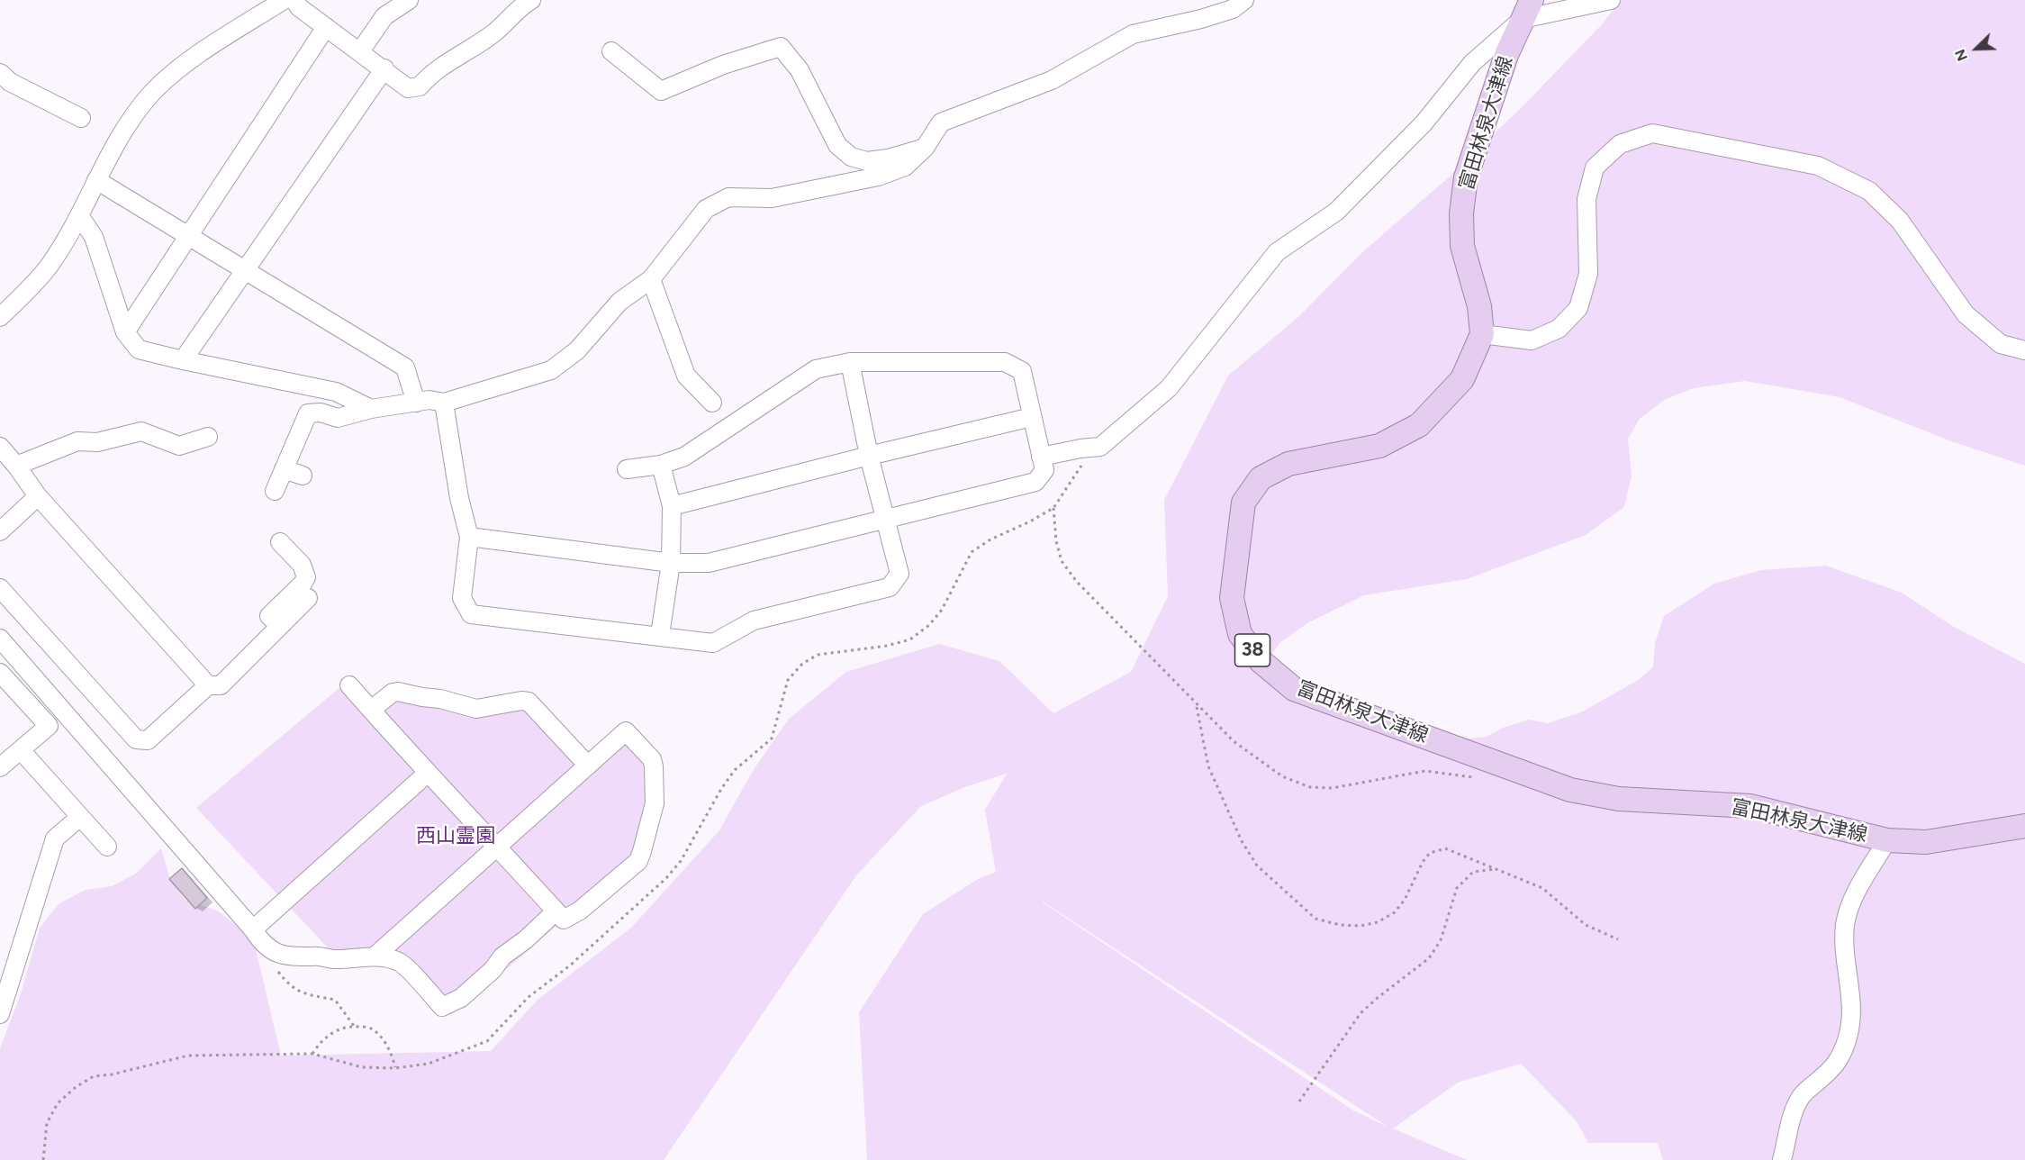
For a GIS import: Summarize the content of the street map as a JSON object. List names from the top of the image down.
{
  "streets": {
    "main road": ["富田林泉大津線", "38"]
  },
  "parks": ["西山霊園"],
  "north": "bottom left"
}
